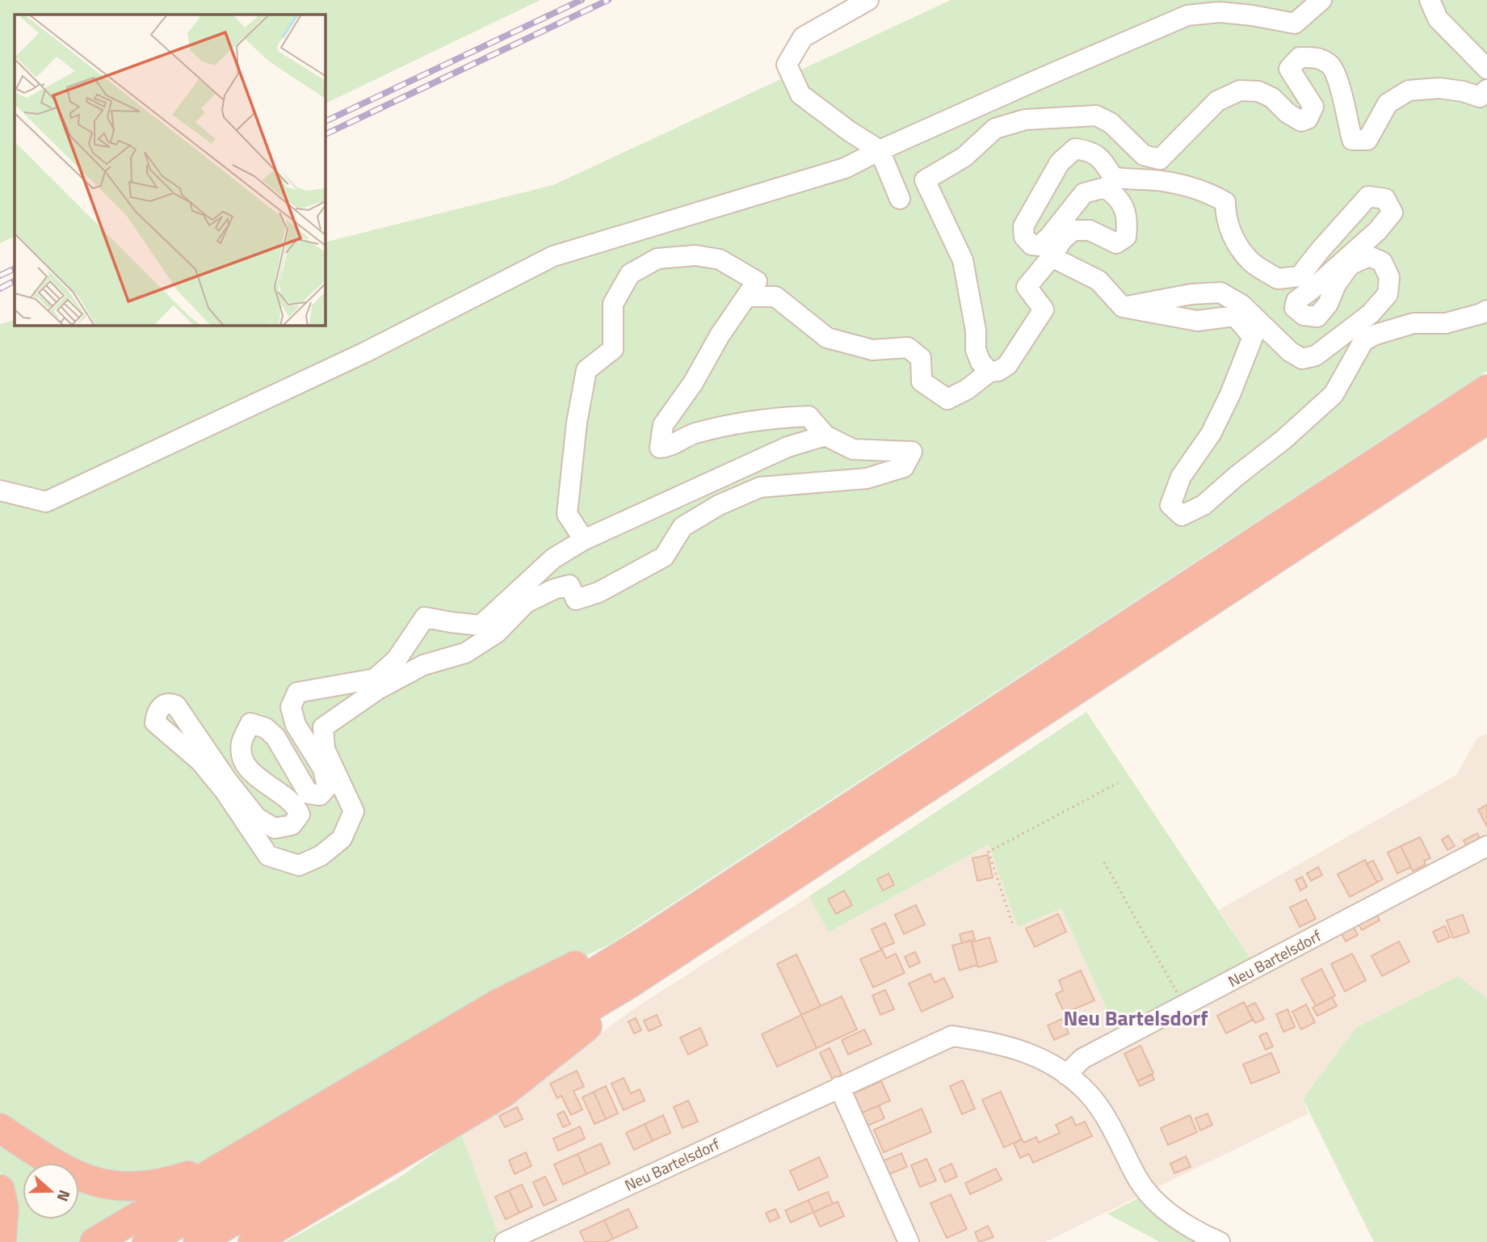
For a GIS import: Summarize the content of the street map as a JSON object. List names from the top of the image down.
{
  "streets": {
    "street": ["Neu Bartelsdorf"]
  },
  "districts": ["Neu Bartelsdorf"],
  "north": "right"
}
